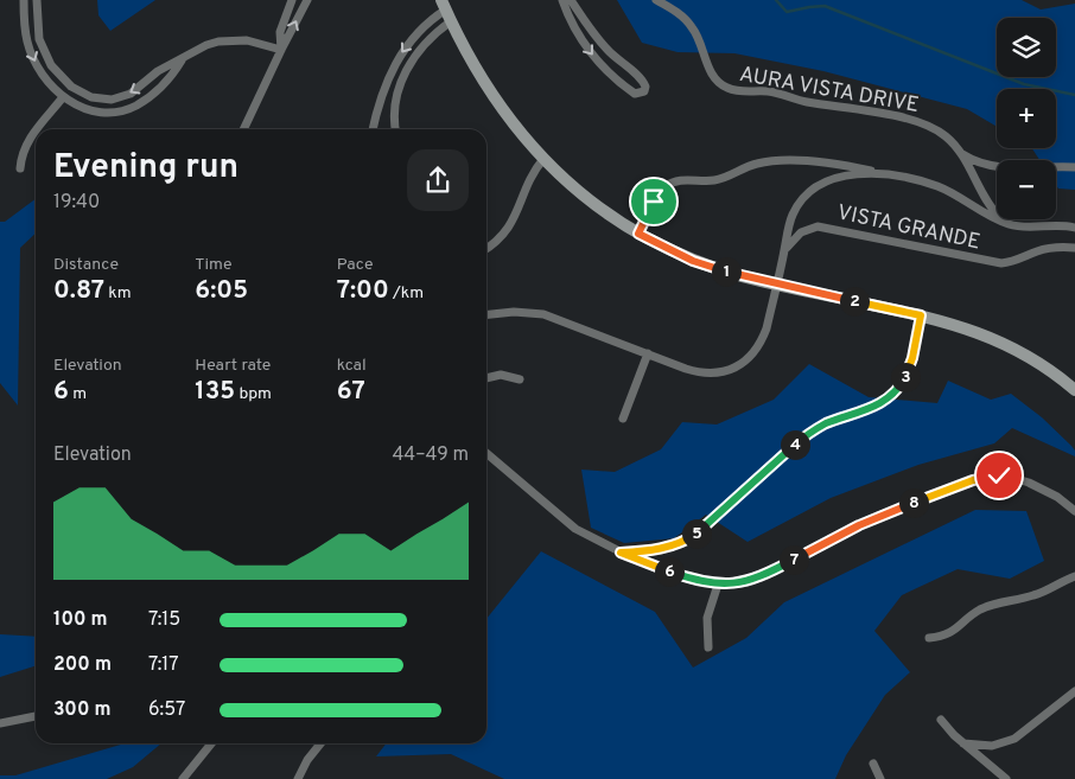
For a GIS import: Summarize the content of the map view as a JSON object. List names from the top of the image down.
{
  "streets": {
    "street": ["AURA VISTA DRIVE", "VISTA GRANDE"]
  },
  "page": {
    "map_buttons": ["+", "−"],
    "heading": ["Evening run", "19:40"],
    "stats": [
      ["Distance", "0.87 km"],
      ["Time", "6:05"],
      ["Pace", "7:00 /km"],
      ["Elevation", "6 m"],
      ["Heart rate", "135 bpm"],
      ["kcal", "67"]
    ],
    "pins": [
      "1",
      "2",
      "3",
      "4",
      "8",
      "5",
      "7",
      "6"
    ],
    "chart": ["Elevation", "44–49 m"],
    "list": [
      {
        "name": "100 m",
        "note": "7:15"
      },
      {
        "name": "200 m",
        "note": "7:17"
      },
      {
        "name": "300 m",
        "note": "6:57"
      }
    ]
  }
}
